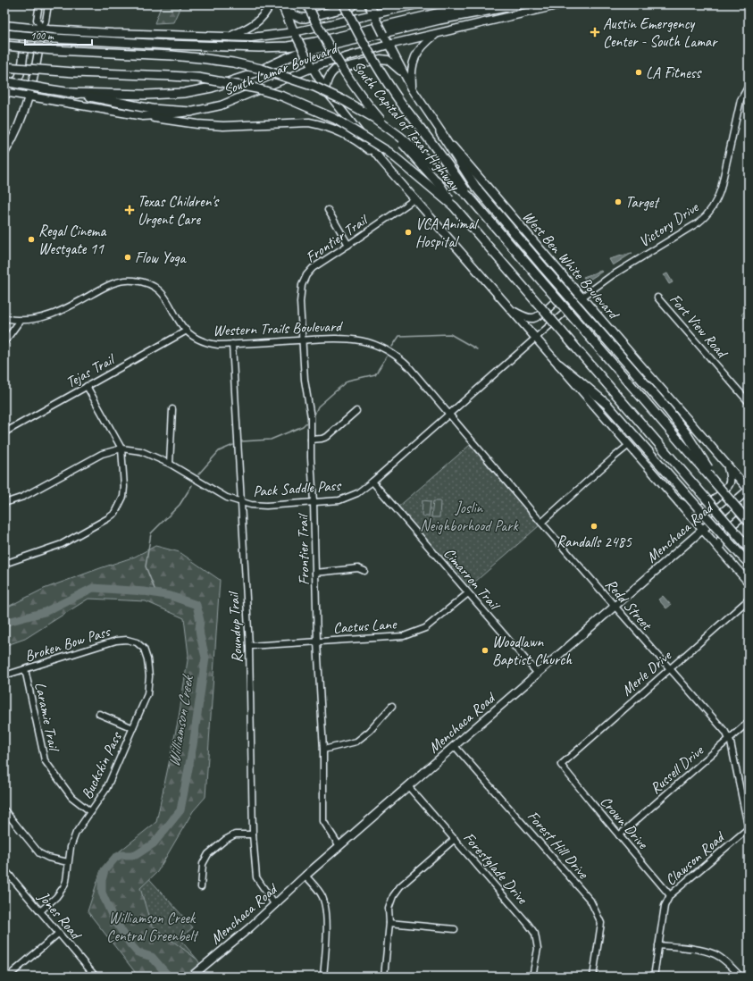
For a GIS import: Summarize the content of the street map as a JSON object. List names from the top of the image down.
{
  "streets": {
    "highway": ["South Capital of Texas Highway"],
    "main road": ["South Lamar Boulevard", "West Ben White Boulevard", "Menchaca Road"],
    "street": [
      "Victory Drive",
      "Frontier Trail",
      "Fort View Road",
      "Western Trails Boulevard",
      "Tejas Trail",
      "Pack Saddle Pass",
      "Cimarron Trail",
      "Redd Street",
      "Cactus Lane",
      "Roundup Trail",
      "Broken Bow Pass",
      "Merle Drive",
      "Laramie Trail",
      "Buckskin Pass",
      "Russell Drive",
      "Crown Drive",
      "Forest Hill Drive",
      "Clawson Road",
      "Forestglade Drive",
      "Jones Road"
    ]
  },
  "crossings": [
    ["South Lamar Boulevard", "West Ben White Boulevard"],
    ["Victory Drive", "West Ben White Boulevard"],
    ["Victory Drive", "Pack Saddle Pass"],
    ["Frontier Trail", "Western Trails Boulevard"],
    ["Frontier Trail", "Pack Saddle Pass"],
    ["Frontier Trail", "Menchaca Road"],
    ["Frontier Trail", "Cactus Lane"],
    ["West Ben White Boulevard", "Menchaca Road"],
    ["Western Trails Boulevard", "Tejas Trail"],
    ["Western Trails Boulevard", "Pack Saddle Pass"],
    ["Western Trails Boulevard", "Redd Street"],
    ["Western Trails Boulevard", "Roundup Trail"],
    ["Pack Saddle Pass", "Cimarron Trail"],
    ["Pack Saddle Pass", "Redd Street"],
    ["Pack Saddle Pass", "Roundup Trail"],
    ["Menchaca Road", "Cimarron Trail"],
    ["Menchaca Road", "Redd Street"],
    ["Menchaca Road", "Roundup Trail"],
    ["Menchaca Road", "Forest Hill Drive"],
    ["Menchaca Road", "Forestglade Drive"],
    ["Cimarron Trail", "Cactus Lane"],
    ["Redd Street", "Merle Drive"],
    ["Redd Street", "Russell Drive"],
    ["Redd Street", "Clawson Road"],
    ["Cactus Lane", "Roundup Trail"],
    ["Broken Bow Pass", "Laramie Trail"],
    ["Broken Bow Pass", "Buckskin Pass"],
    ["Merle Drive", "Crown Drive"],
    ["Laramie Trail", "Buckskin Pass"],
    ["Buckskin Pass", "Jones Road"],
    ["Russell Drive", "Crown Drive"],
    ["Crown Drive", "Clawson Road"]
  ],
  "water": ["Williamson Creek"],
  "parks": ["Joslin Neighborhood Park", "Williamson Creek Central Greenbelt"],
  "places": {
    "health": ["Austin Emergency Center - South Lamar", "Texas Children's Urgent Care"],
    "other": [
      "LA Fitness",
      "Target",
      "VCA Animal Hospital",
      "Regal Cinema Westgate 11",
      "Flow Yoga",
      "Randalls 2485",
      "Woodlawn Baptist Church"
    ]
  },
  "scale_bar": "100 m"
}
